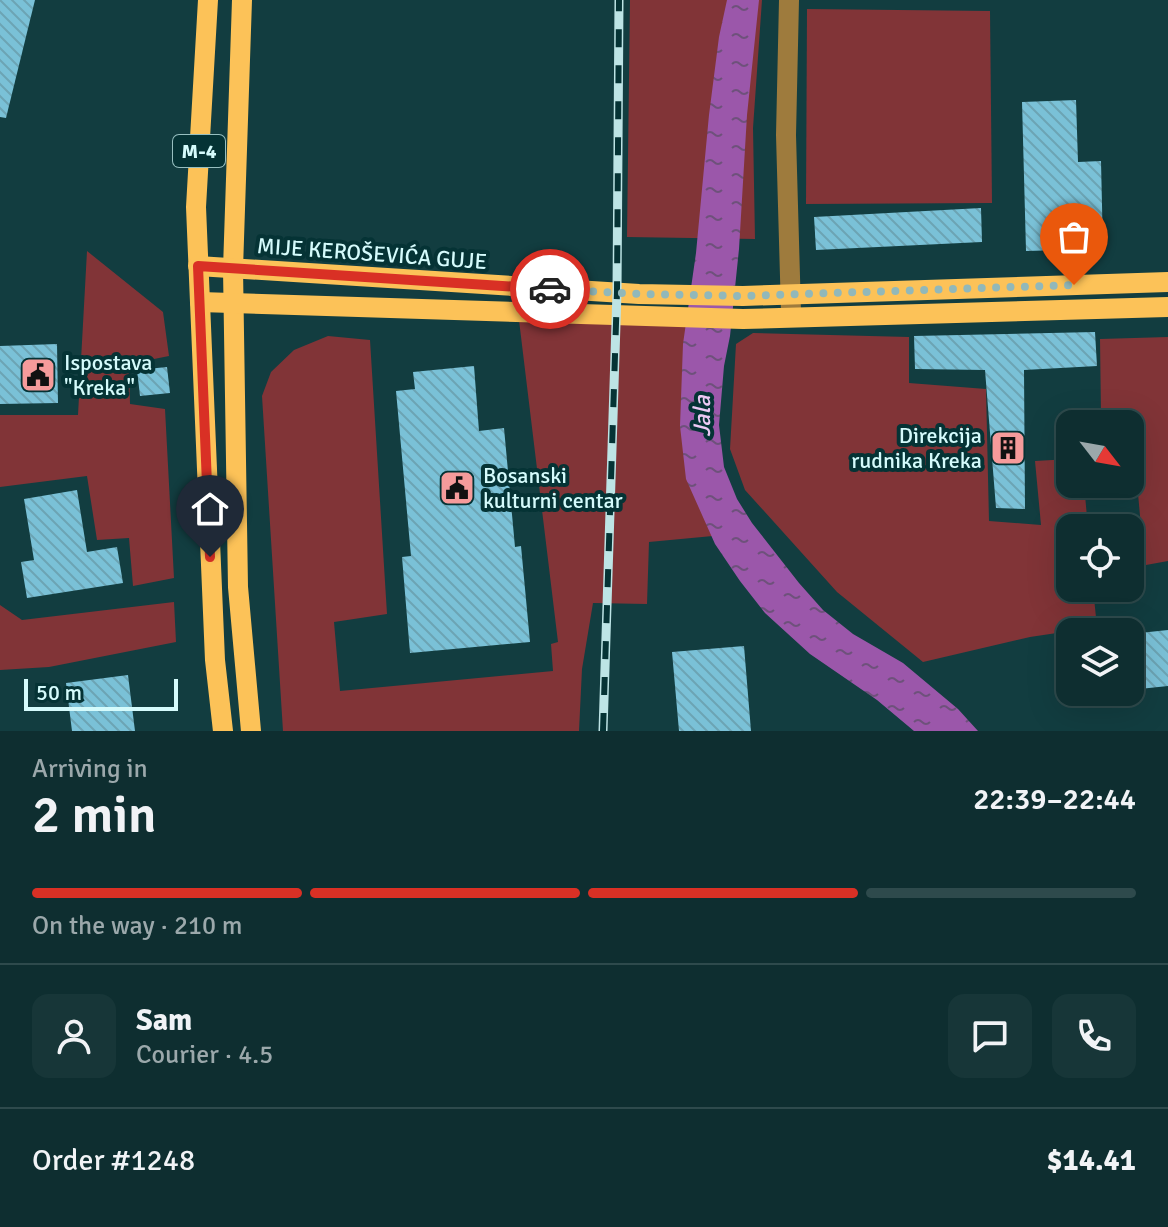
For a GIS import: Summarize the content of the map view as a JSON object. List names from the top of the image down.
{
  "streets": {
    "main road": ["M-4", "MIJE KEROŠEVIĆA GUJE"]
  },
  "crossings": [
    ["M-4", "MIJE KEROŠEVIĆA GUJE"]
  ],
  "water": ["Jala"],
  "places": {
    "public building": ["Ispostava \"Kreka\"", "Bosanski kulturni centar"],
    "building": ["Direkcija rudnika Kreka"]
  },
  "scale_bar": "50 m",
  "north": "bottom right",
  "page": {
    "scale": "50 m",
    "heading": ["2 min", "Arriving in", "22:39–22:44"],
    "panel": [
      "Sam",
      "Courier · 4.5",
      "Order #1248",
      "$14.41"
    ],
    "bar": "On the way · 210 m"
  }
}
